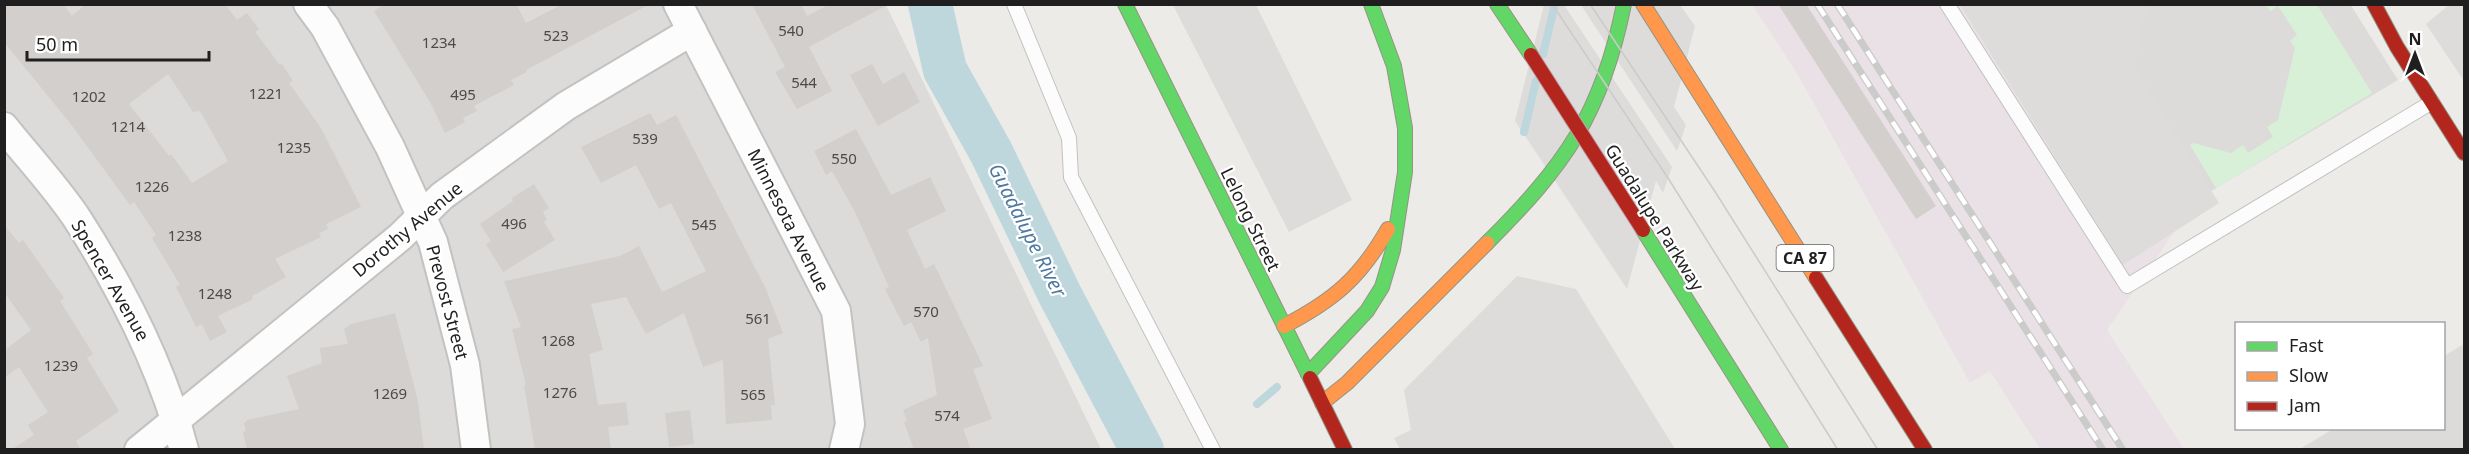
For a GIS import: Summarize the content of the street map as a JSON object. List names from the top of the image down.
{
  "streets": {
    "main road": ["Guadalupe Parkway", "Lelong Street", "CA 87"],
    "street": [
      "Minnesota Avenue",
      "Dorothy Avenue",
      "Spencer Avenue",
      "Prevost Street"
    ]
  },
  "crossings": [
    ["Minnesota Avenue", "Dorothy Avenue"],
    ["Dorothy Avenue", "Spencer Avenue"],
    ["Dorothy Avenue", "Prevost Street"]
  ],
  "water": ["Guadalupe River"],
  "house_numbers": [
    "540",
    "523",
    "1234",
    "544",
    "1221",
    "495",
    "1202",
    "1214",
    "539",
    "1235",
    "550",
    "1226",
    "496",
    "545",
    "1238",
    "1248",
    "570",
    "561",
    "1268",
    "1239",
    "1276",
    "1269",
    "565",
    "574"
  ],
  "legend": ["Fast", "Slow", "Jam"],
  "scale_bar": "50 m",
  "north": "top"
}
